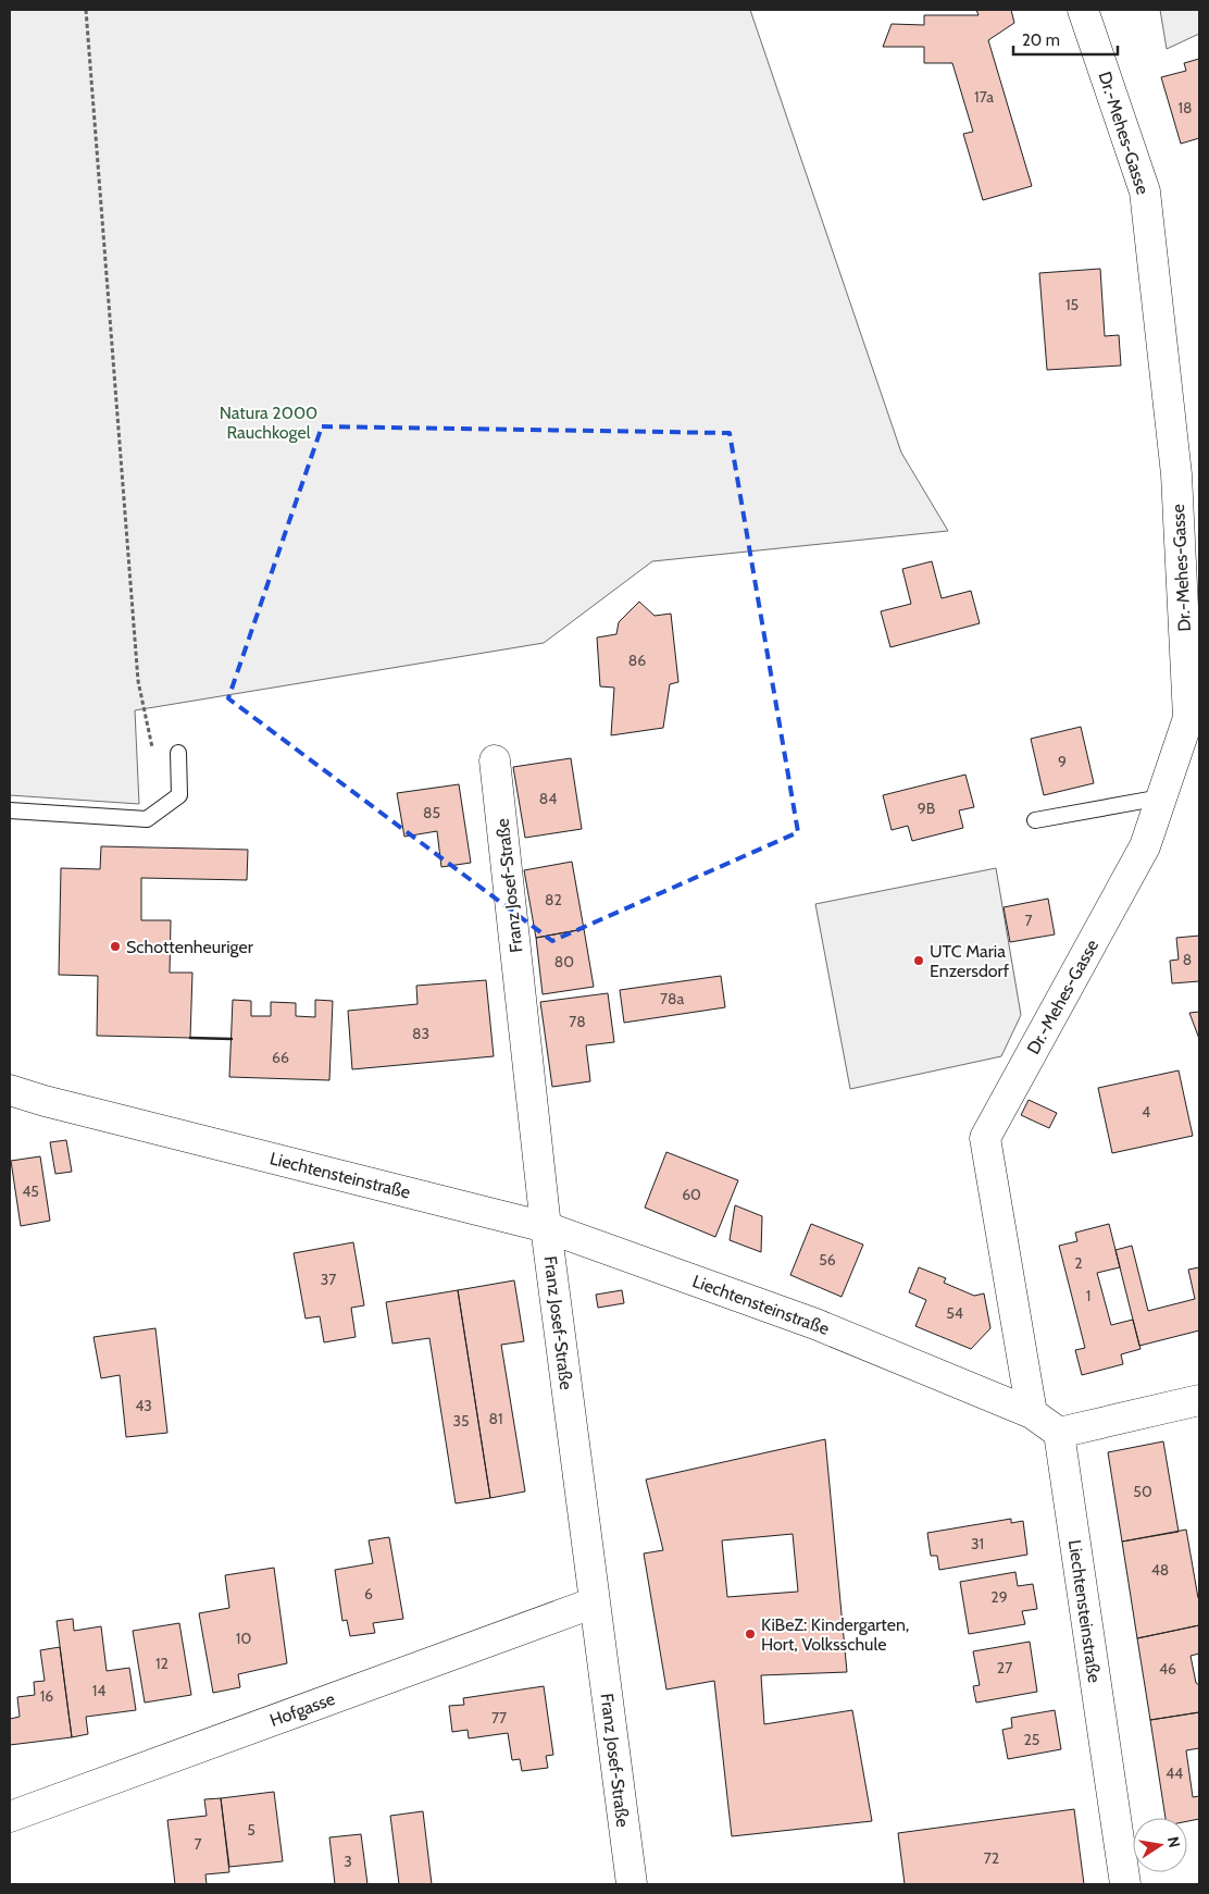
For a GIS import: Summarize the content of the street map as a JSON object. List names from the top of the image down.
{
  "streets": {
    "street": [
      "Dr.-Mehes-Gasse",
      "Franz Josef-Straße",
      "Liechtensteinstraße",
      "Hofgasse"
    ]
  },
  "crossings": [
    ["Dr.-Mehes-Gasse", "Liechtensteinstraße"],
    ["Franz Josef-Straße", "Liechtensteinstraße"],
    ["Franz Josef-Straße", "Hofgasse"]
  ],
  "parks": ["Natura 2000 Rauchkogel"],
  "places": ["Schottenheuriger", "UTC Maria Enzersdorf", "KiBeZ: Kindergarten, Hort, Volksschule"],
  "house_numbers": [
    "17a",
    "18",
    "15",
    "86",
    "9",
    "84",
    "9B",
    "85",
    "82",
    "7",
    "8",
    "80",
    "78a",
    "78",
    "83",
    "66",
    "4",
    "45",
    "60",
    "56",
    "2",
    "37",
    "1",
    "54",
    "43",
    "81",
    "35",
    "50",
    "31",
    "48",
    "6",
    "29",
    "10",
    "12",
    "27",
    "46",
    "14",
    "16",
    "77",
    "25",
    "44",
    "5",
    "7",
    "72",
    "3"
  ],
  "scale_bar": "20 m",
  "north": "right"
}
